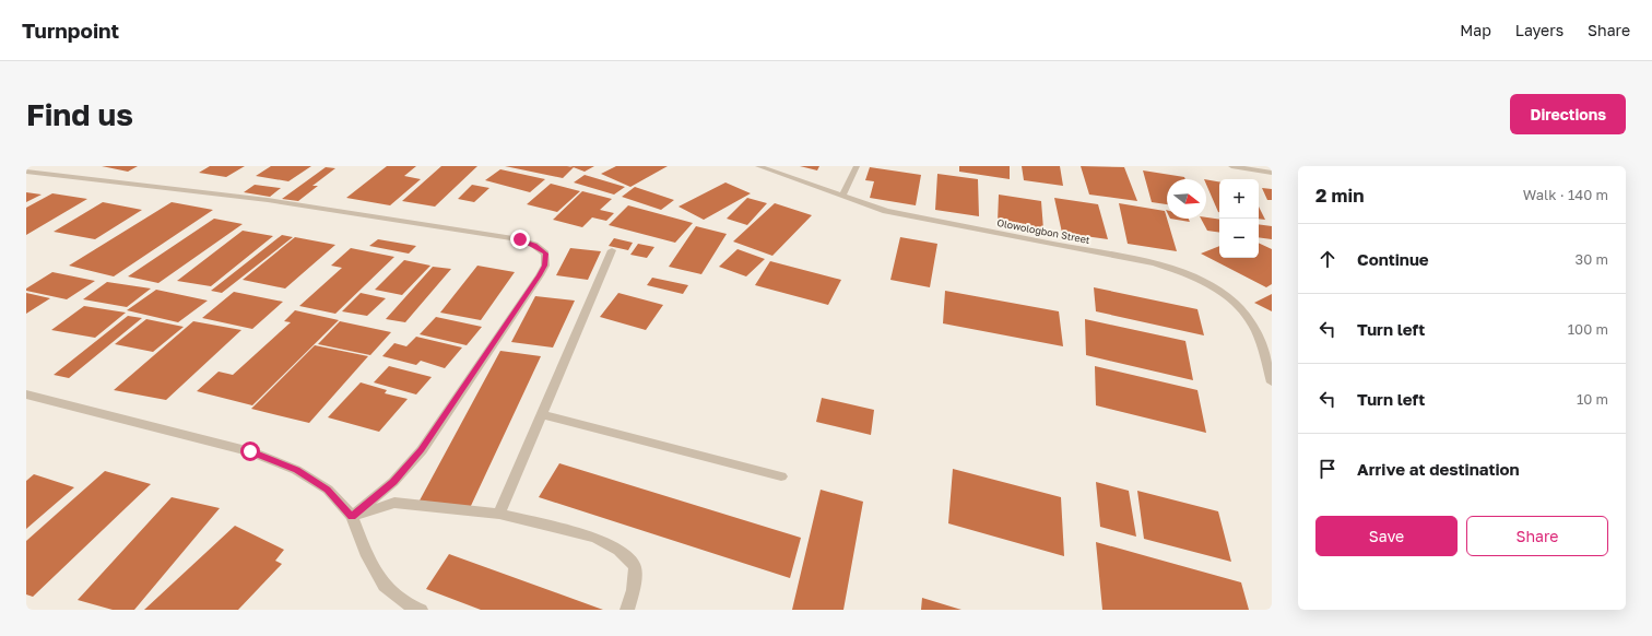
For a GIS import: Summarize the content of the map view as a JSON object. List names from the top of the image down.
{
  "streets": {
    "street": ["Olowologbon Street"]
  },
  "north": "right",
  "page": {
    "header": "Turnpoint",
    "nav": ["Map", "Layers", "Share"],
    "buttons": [
      "Directions",
      ["Save", "Share"]
    ],
    "title": "Find us",
    "heading": ["2 min", "Walk · 140 m"],
    "map_buttons": ["+", "−"],
    "list": [
      ["Continue", "30 m"],
      ["Turn left", "100 m"],
      ["Turn left", "10 m"],
      "Arrive at destination"
    ]
  }
}
